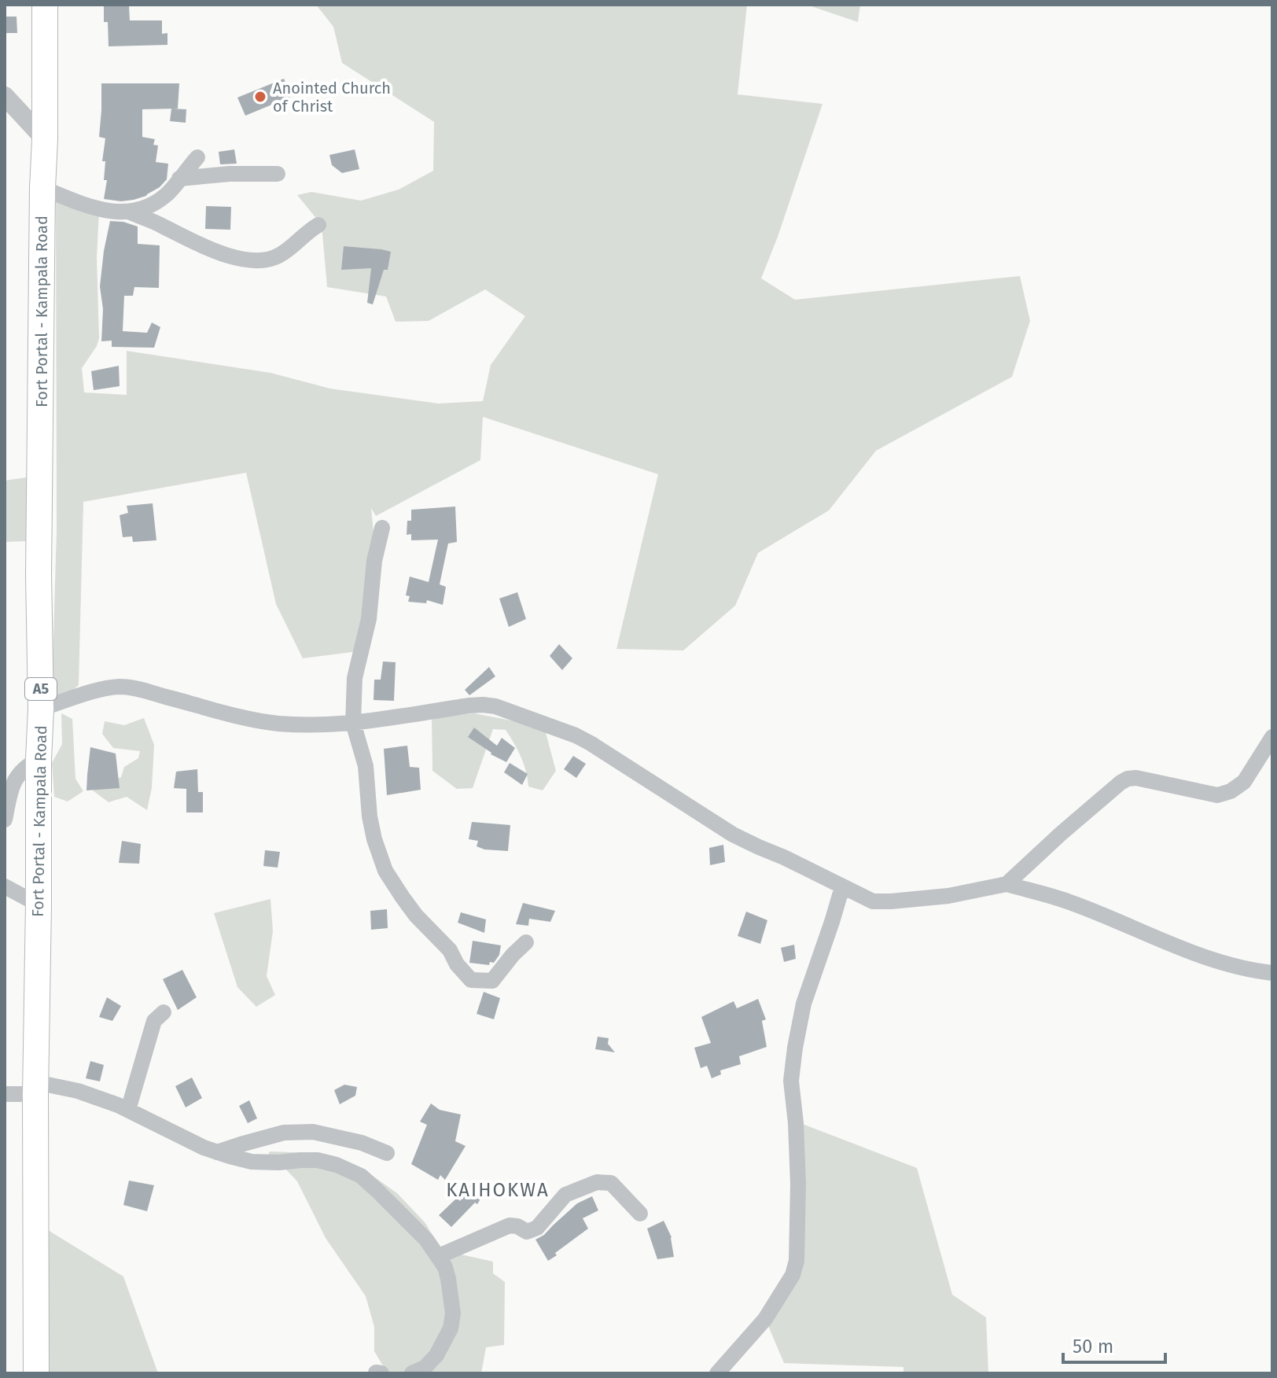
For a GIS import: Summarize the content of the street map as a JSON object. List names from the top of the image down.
{
  "streets": {
    "highway": ["Fort Portal - Kampala Road", "A5"]
  },
  "districts": ["KAIHOKWA"],
  "places": ["Anointed Church of Christ"],
  "scale_bar": "50 m"
}
